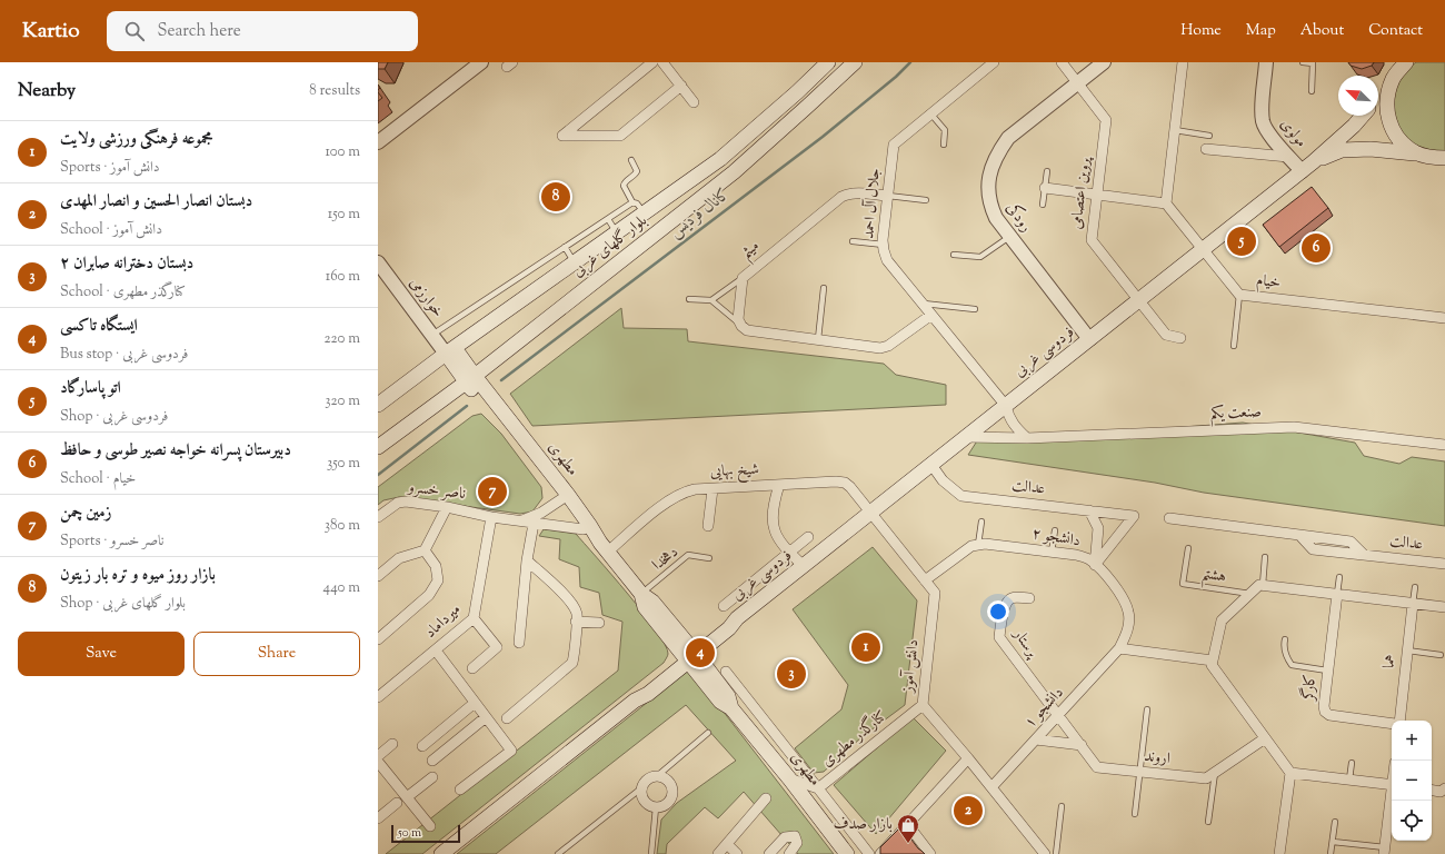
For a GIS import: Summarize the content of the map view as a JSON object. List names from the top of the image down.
{
  "streets": {
    "main road": ["بلوار گلهای غربی", "فردوسی غربی", "مطهری"],
    "street": [
      "مولوی",
      "پروین اعتصامی",
      "جلال آل احمد",
      "رودکی",
      "میثم",
      "خیام",
      "خوارزمی",
      "صنعت یکم",
      "شیخ بهایی",
      "عدالت",
      "ناصر خسرو",
      "دانشجو ۲",
      "میرداماد",
      "پرستار",
      "هما",
      "دانش آموز",
      "کارگر",
      "دانشجو ۱",
      "کنارگذر مطهری",
      "اروند"
    ],
    "lane": ["دهخدا", "هشتم"]
  },
  "crossings": [
    ["مولوی", "فردوسی غربی"],
    ["پروین اعتصامی", "رودکی"],
    ["پروین اعتصامی", "فردوسی غربی"],
    ["جلال آل احمد", "میثم"],
    ["جلال آل احمد", "فردوسی غربی"],
    ["رودکی", "فردوسی غربی"],
    ["بلوار گلهای غربی", "خوارزمی"],
    ["بلوار گلهای غربی", "مطهری"],
    ["خیام", "فردوسی غربی"],
    ["خوارزمی", "مطهری"],
    ["فردوسی غربی", "صنعت یکم"],
    ["فردوسی غربی", "مطهری"],
    ["فردوسی غربی", "شیخ بهایی"],
    ["فردوسی غربی", "عدالت"],
    ["فردوسی غربی", "دانش آموز"],
    ["مطهری", "شیخ بهایی"],
    ["مطهری", "ناصر خسرو"],
    ["مطهری", "دهخدا"],
    ["شیخ بهایی", "دانش آموز"],
    ["عدالت", "دانشجو ۲"],
    ["ناصر خسرو", "میرداماد"],
    ["دانشجو ۲", "دانشجو ۱"],
    ["پرستار", "دانشجو ۱"],
    ["پرستار", "اروند"],
    ["دانش آموز", "دانشجو ۱"],
    ["دانش آموز", "کنارگذر مطهری"],
    ["دانشجو ۱", "اروند"]
  ],
  "water": ["کانال فردیس"],
  "places": {
    "shop": ["بازار صدف"]
  },
  "scale_bar": "50 m",
  "north": "top left",
  "page": {
    "header": "Kartio",
    "search": "Search here",
    "nav": [
      "Home",
      "Map",
      "About",
      "Contact"
    ],
    "heading": ["Nearby", "8 results"],
    "list": [
      {
        "mark": "1",
        "name": "مجموعه فرهنگی ورزشی ولایت",
        "note": "Sports · دانش آموز",
        "value": "100 m"
      },
      {
        "mark": "2",
        "name": "دبستان انصار الحسین و انصار المهدی",
        "note": "School · دانش آموز",
        "value": "150 m"
      },
      {
        "mark": "3",
        "name": "دبستان دخترانه صابران ۲",
        "note": "School · کنارگذر مطهری",
        "value": "160 m"
      },
      {
        "mark": "4",
        "name": "ایستگاه تاکسی",
        "note": "Bus stop · فردوسی غربی",
        "value": "220 m"
      },
      {
        "mark": "5",
        "name": "اتو پاسارگاد",
        "note": "Shop · فردوسی غربی",
        "value": "320 m"
      },
      {
        "mark": "6",
        "name": "دبیرستان پسرانه خواجه نصیر طوسی و حافظ",
        "note": "School · خیام",
        "value": "350 m"
      },
      {
        "mark": "7",
        "name": "زمین چمن",
        "note": "Sports · ناصر خسرو",
        "value": "380 m"
      },
      {
        "mark": "8",
        "name": "بازار روز میوه و تره بار زیتون",
        "note": "Shop · بلوار گلهای غربی",
        "value": "440 m"
      }
    ],
    "pins": [
      "8",
      "5",
      "6",
      "7",
      "1",
      "4",
      "3",
      "2"
    ],
    "buttons": ["Save", "Share"],
    "map_buttons": ["+", "−"],
    "scale": "50 m"
  }
}
